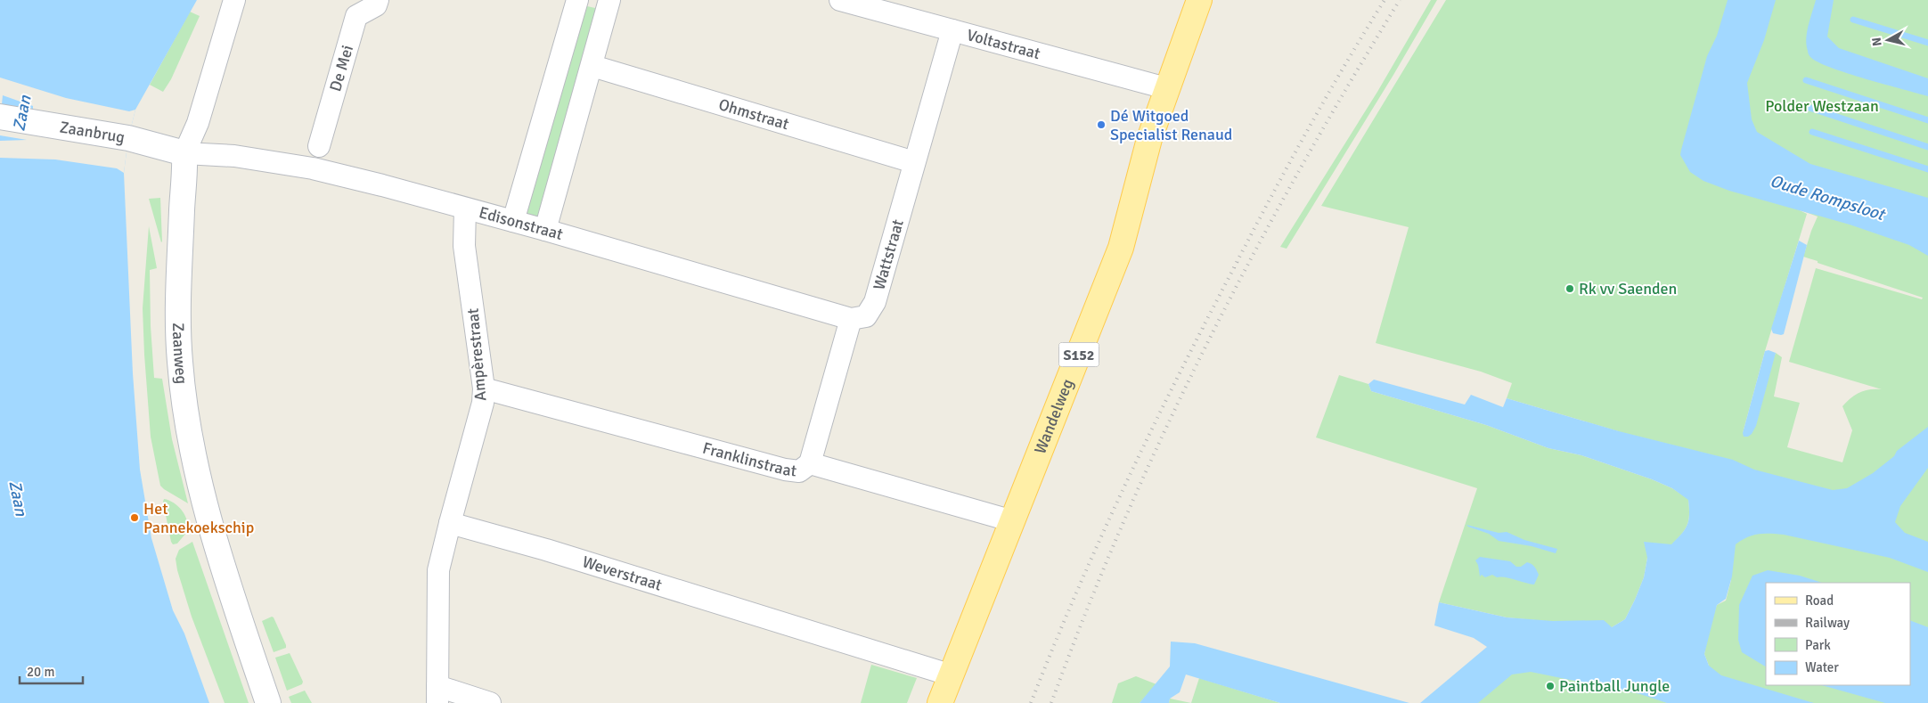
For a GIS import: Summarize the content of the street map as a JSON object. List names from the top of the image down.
{
  "streets": {
    "main road": [
      "Zaanbrug",
      "Zaanweg",
      "S152",
      "Wandelweg"
    ],
    "street": [
      "Voltastraat",
      "De Mei",
      "Ohmstraat",
      "Edisonstraat",
      "Wattstraat",
      "Ampèrestraat",
      "Franklinstraat",
      "Weverstraat"
    ]
  },
  "crossings": [
    ["Voltastraat", "Wattstraat"],
    ["Voltastraat", "Wandelweg"],
    ["Ohmstraat", "Wattstraat"],
    ["Zaanbrug", "Edisonstraat"],
    ["Zaanbrug", "Zaanweg"],
    ["Edisonstraat", "Wattstraat"],
    ["Edisonstraat", "Zaanweg"],
    ["Edisonstraat", "Ampèrestraat"],
    ["Ampèrestraat", "Franklinstraat"],
    ["Ampèrestraat", "Weverstraat"],
    ["Wandelweg", "Franklinstraat"],
    ["Wandelweg", "Weverstraat"]
  ],
  "water": ["Zaan", "Oude Rompsloot"],
  "parks": ["Polder Westzaan"],
  "places": [
    "Dé Witgoed Specialist Renaud",
    "Rk vv Saenden",
    "Het Pannekoekschip",
    "Paintball Jungle"
  ],
  "legend": [
    "Road",
    "Railway",
    "Park",
    "Water"
  ],
  "scale_bar": "20 m",
  "north": "left"
}
